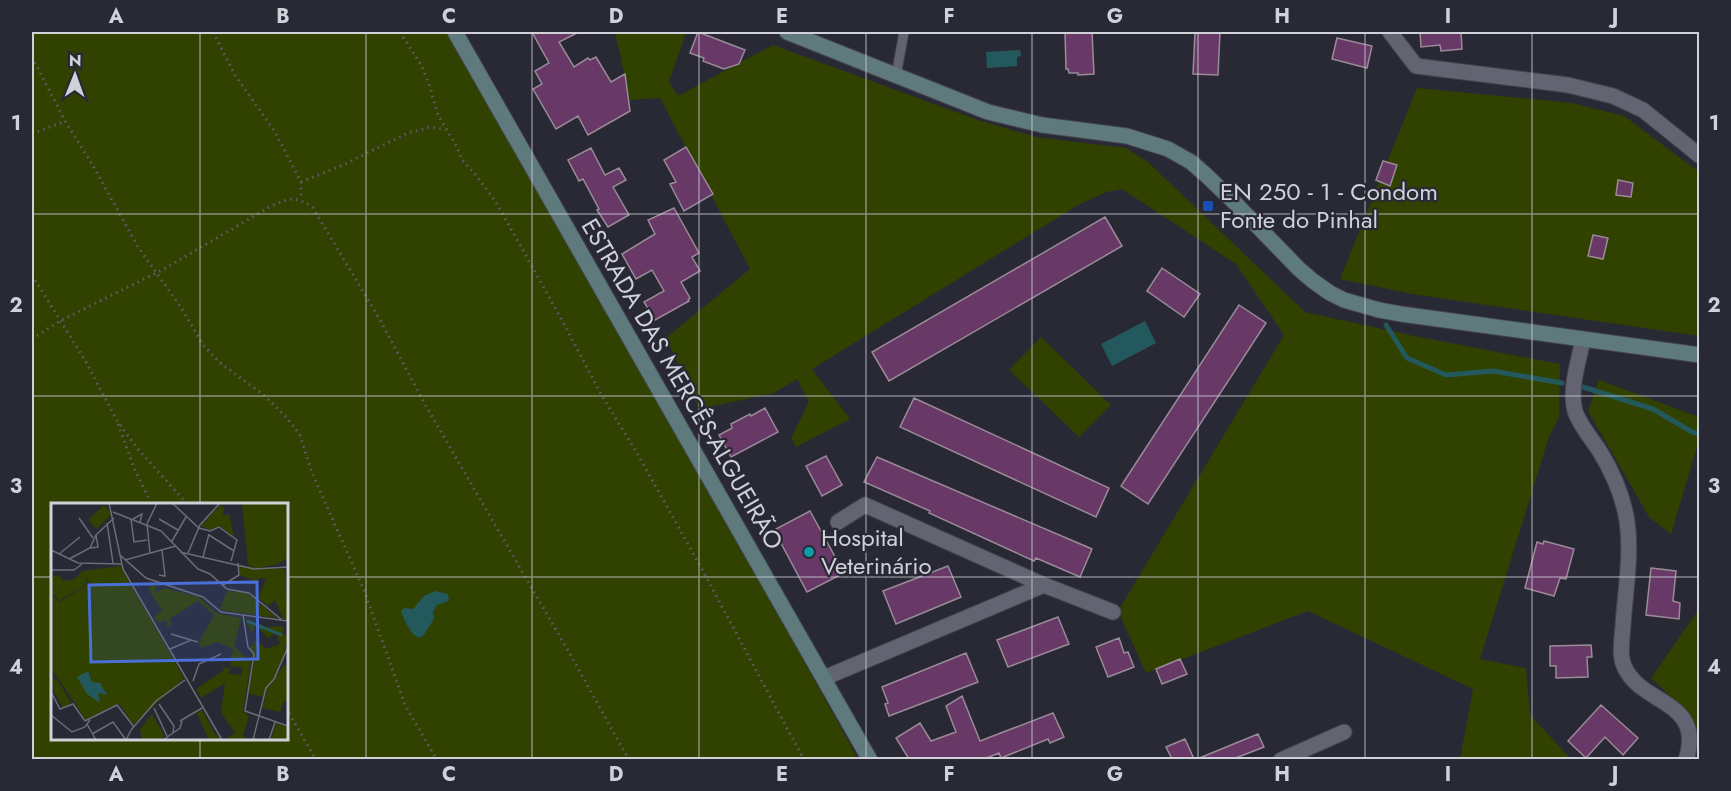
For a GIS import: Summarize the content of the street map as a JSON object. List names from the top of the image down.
{
  "streets": {
    "main road": ["ESTRADA DAS MERCÊS-ALGUEIRÃO"]
  },
  "places": {
    "transit": ["EN 250 - 1 - Condom Fonte do Pinhal"],
    "other": ["Hospital Veterinário"]
  },
  "north": "top",
  "grid": {
    "columns": [
      "A",
      "B",
      "C",
      "D",
      "E",
      "F",
      "G",
      "H",
      "I",
      "J"
    ],
    "rows": [
      "1",
      "2",
      "3",
      "4"
    ]
  }
}
